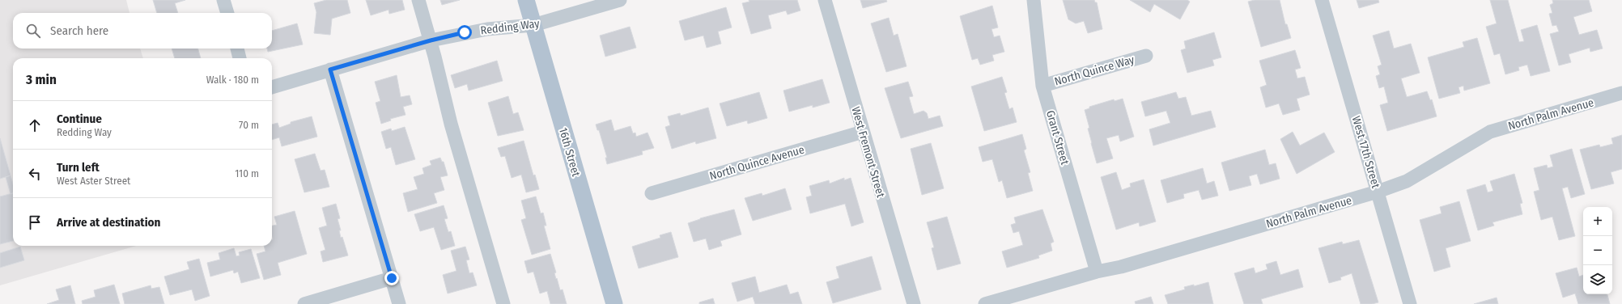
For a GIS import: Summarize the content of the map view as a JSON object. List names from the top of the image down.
{
  "streets": {
    "main road": ["16th Street"],
    "street": [
      "Redding Way",
      "North Quince Way",
      "North Palm Avenue",
      "Grant Street",
      "West Fremont Street",
      "West 17th Street",
      "North Quince Avenue"
    ]
  },
  "crossings": [
    ["Redding Way", "16th Street"],
    ["North Quince Way", "Grant Street"],
    ["North Palm Avenue", "Grant Street"],
    ["North Palm Avenue", "West 17th Street"],
    ["West Fremont Street", "North Quince Avenue"]
  ],
  "page": {
    "search": "Search here",
    "heading": ["3 min", "Walk · 180 m"],
    "list": [
      ["Continue", "Redding Way", "70 m"],
      ["Turn left", "West Aster Street", "110 m"],
      "Arrive at destination"
    ],
    "map_buttons": ["+", "−"]
  }
}
